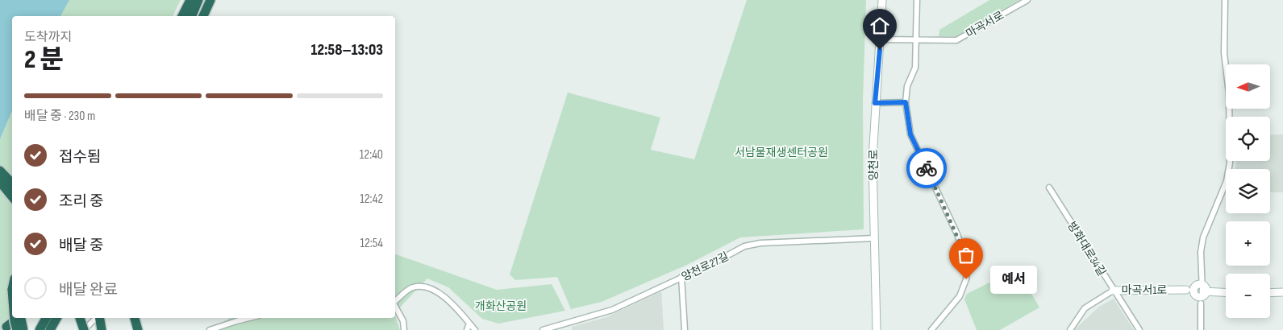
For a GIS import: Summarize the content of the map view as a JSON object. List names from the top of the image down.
{
  "streets": {
    "main road": ["양천로", "마곡서1로"],
    "street": ["마곡서로", "방화대로34길", "양천로27길"]
  },
  "crossings": [
    ["마곡서로", "양천로"],
    ["양천로", "양천로27길"],
    ["방화대로34길", "마곡서1로"]
  ],
  "parks": ["서남물재생센터공원", "개화산공원"],
  "places": ["예서"],
  "north": "left",
  "page": {
    "heading": ["2 분", "도착까지", "12:58–13:03"],
    "map_buttons": ["+", "−"],
    "bar": "배달 중 · 230 m",
    "list": [
      ["접수됨", "12:40"],
      ["조리 중", "12:42"],
      ["배달 중", "12:54"],
      "배달 완료"
    ],
    "bubble": "예서"
  }
}
